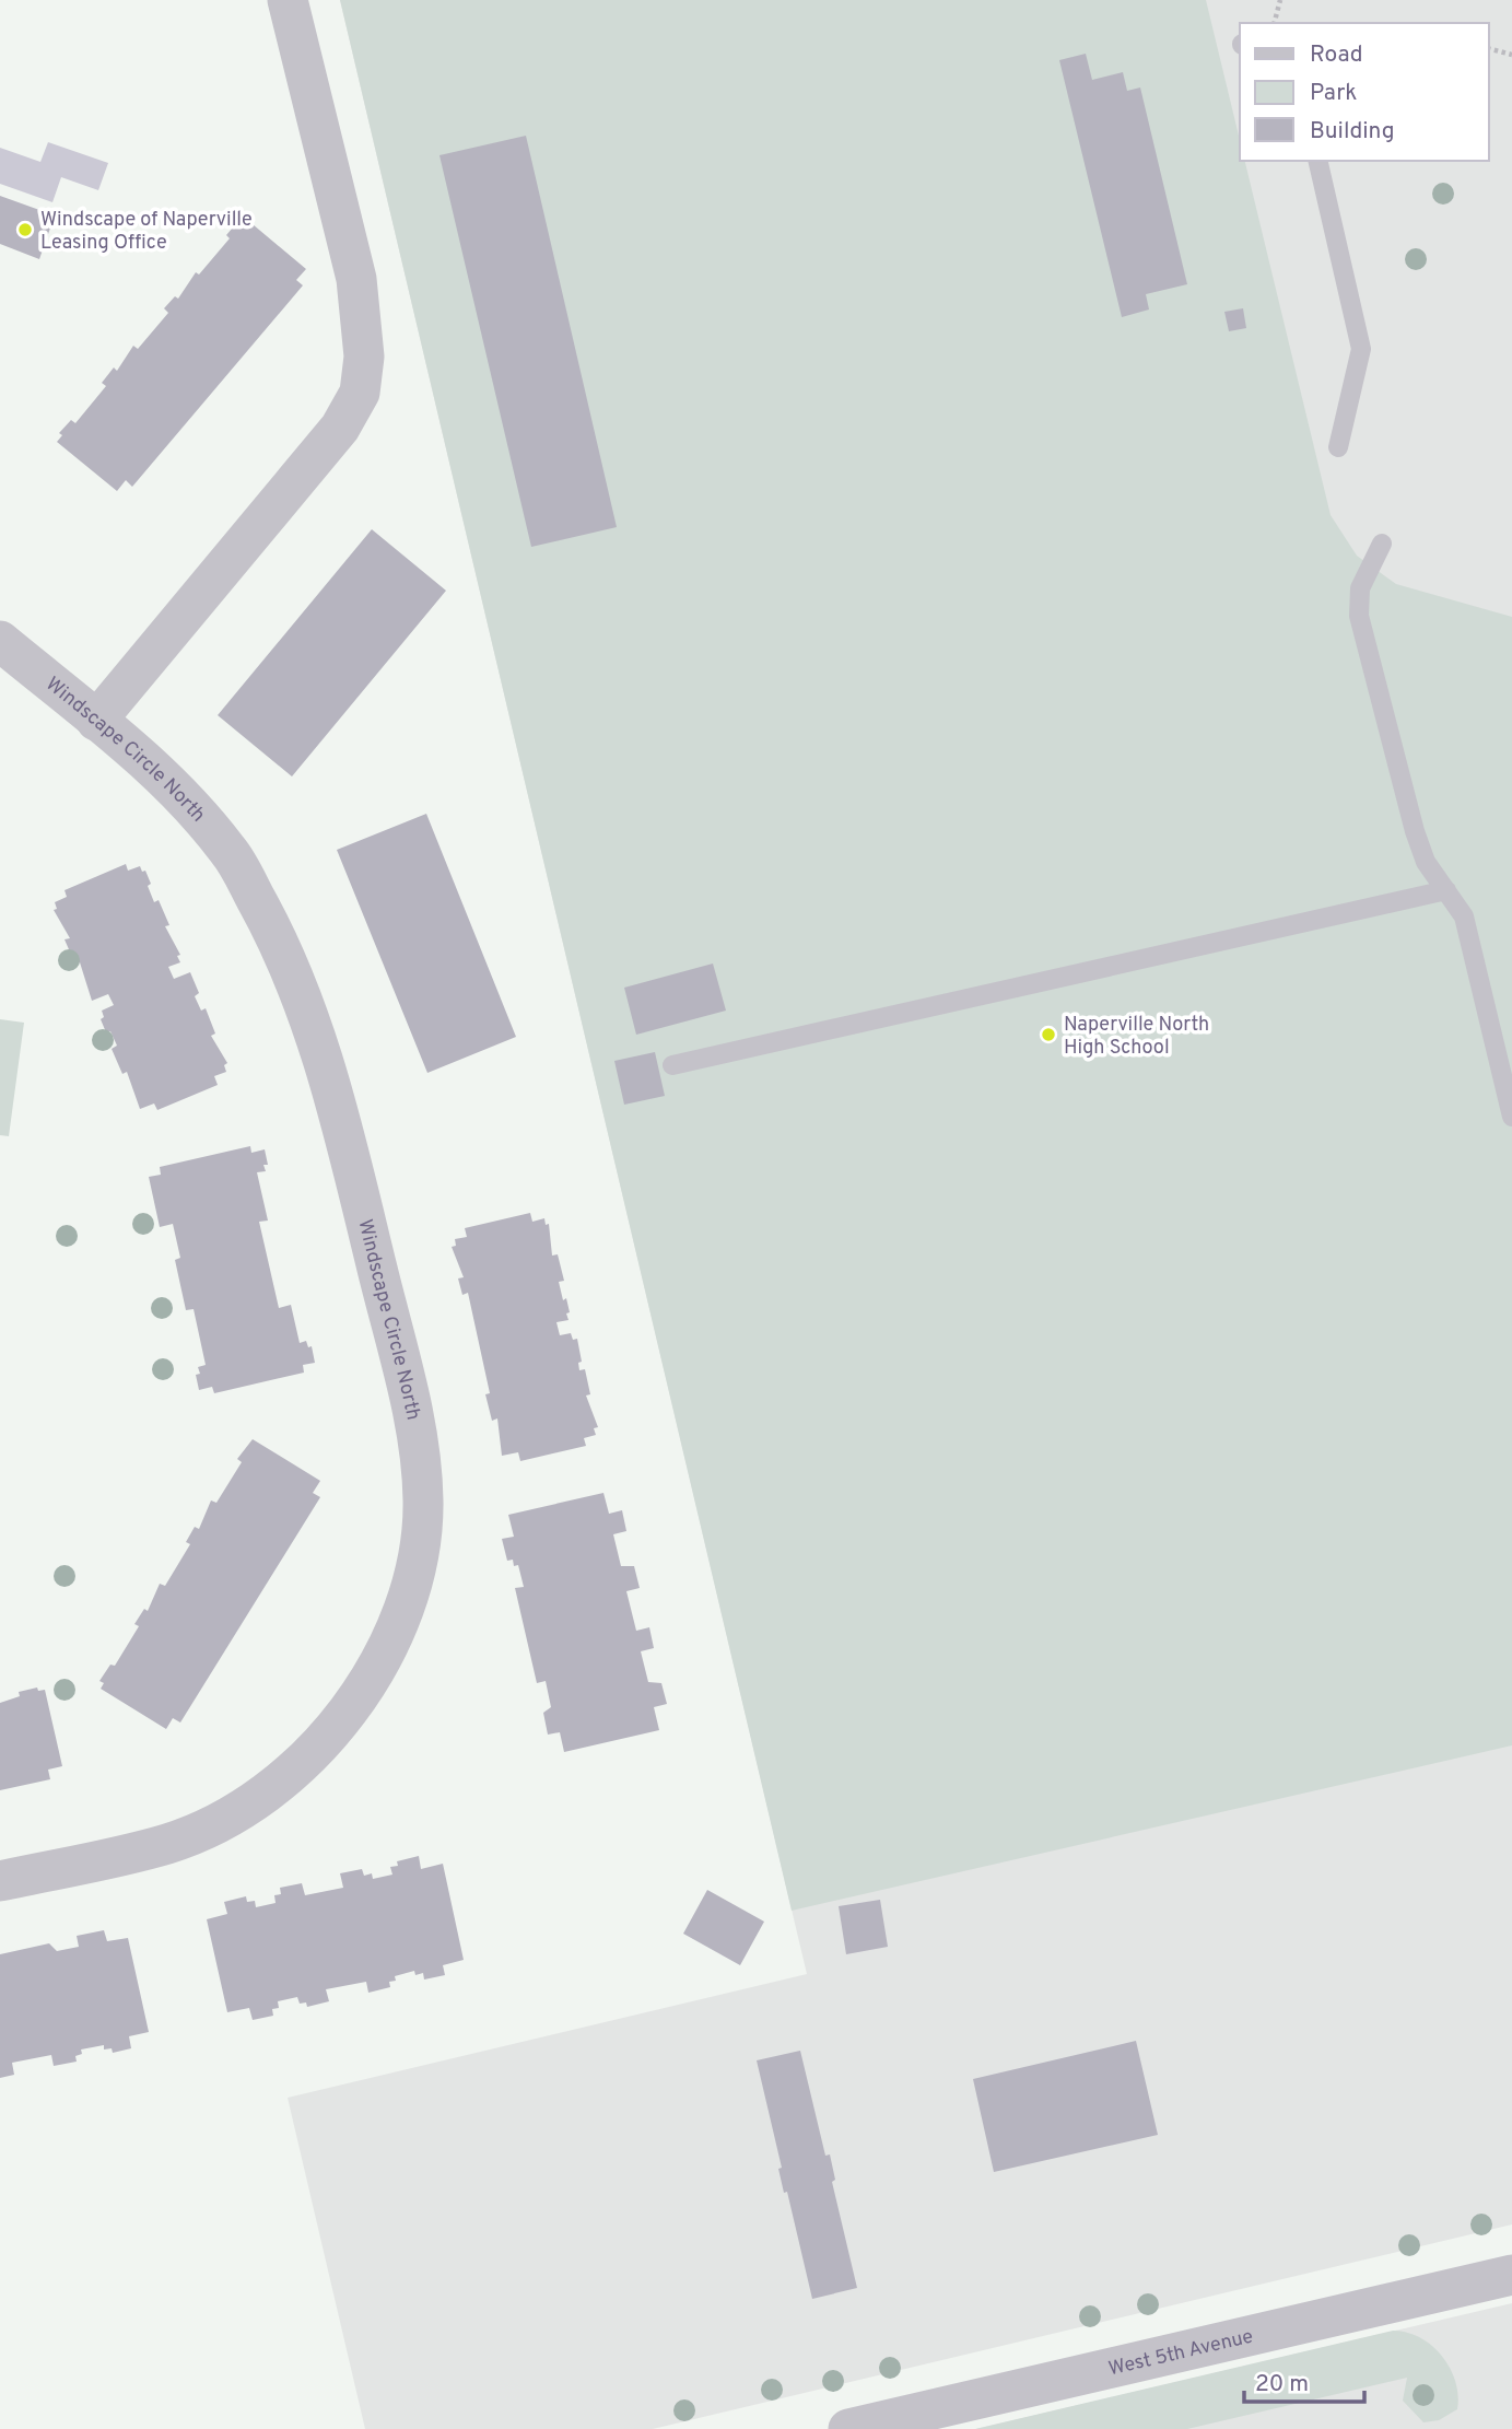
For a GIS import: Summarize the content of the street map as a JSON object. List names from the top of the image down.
{
  "streets": {
    "street": ["Windscape Circle North", "West 5th Avenue"]
  },
  "places": ["Windscape of Naperville Leasing Office", "Naperville North High School"],
  "legend": ["Road", "Park", "Building"],
  "scale_bar": "20 m"
}
